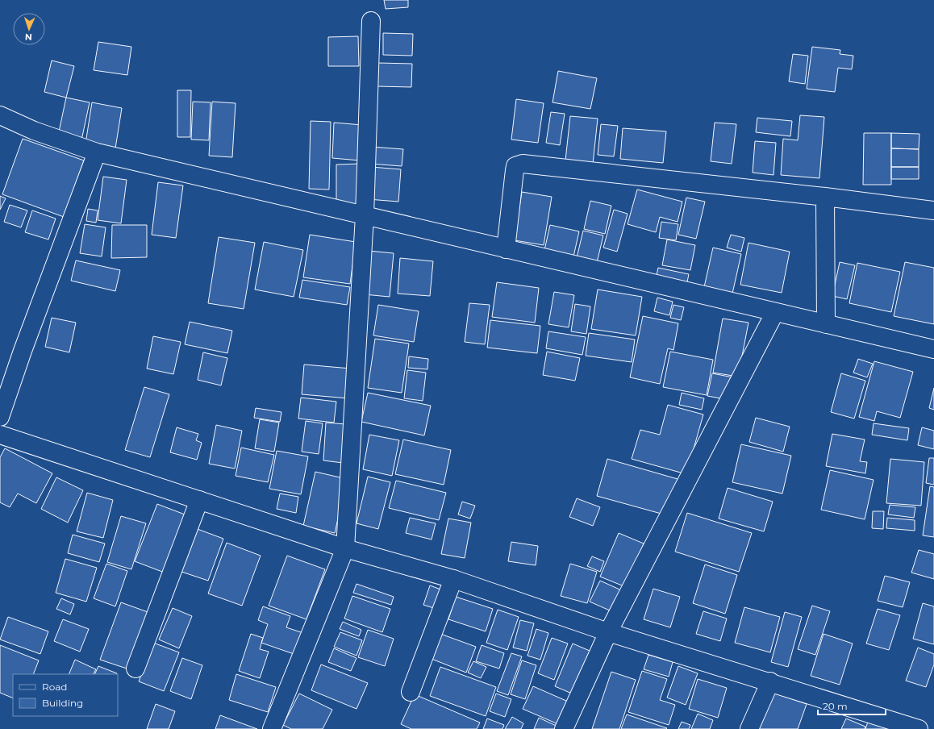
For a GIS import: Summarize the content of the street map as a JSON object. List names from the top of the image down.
{
  "legend": ["Road", "Building"],
  "scale_bar": "20 m",
  "north": "bottom"
}
